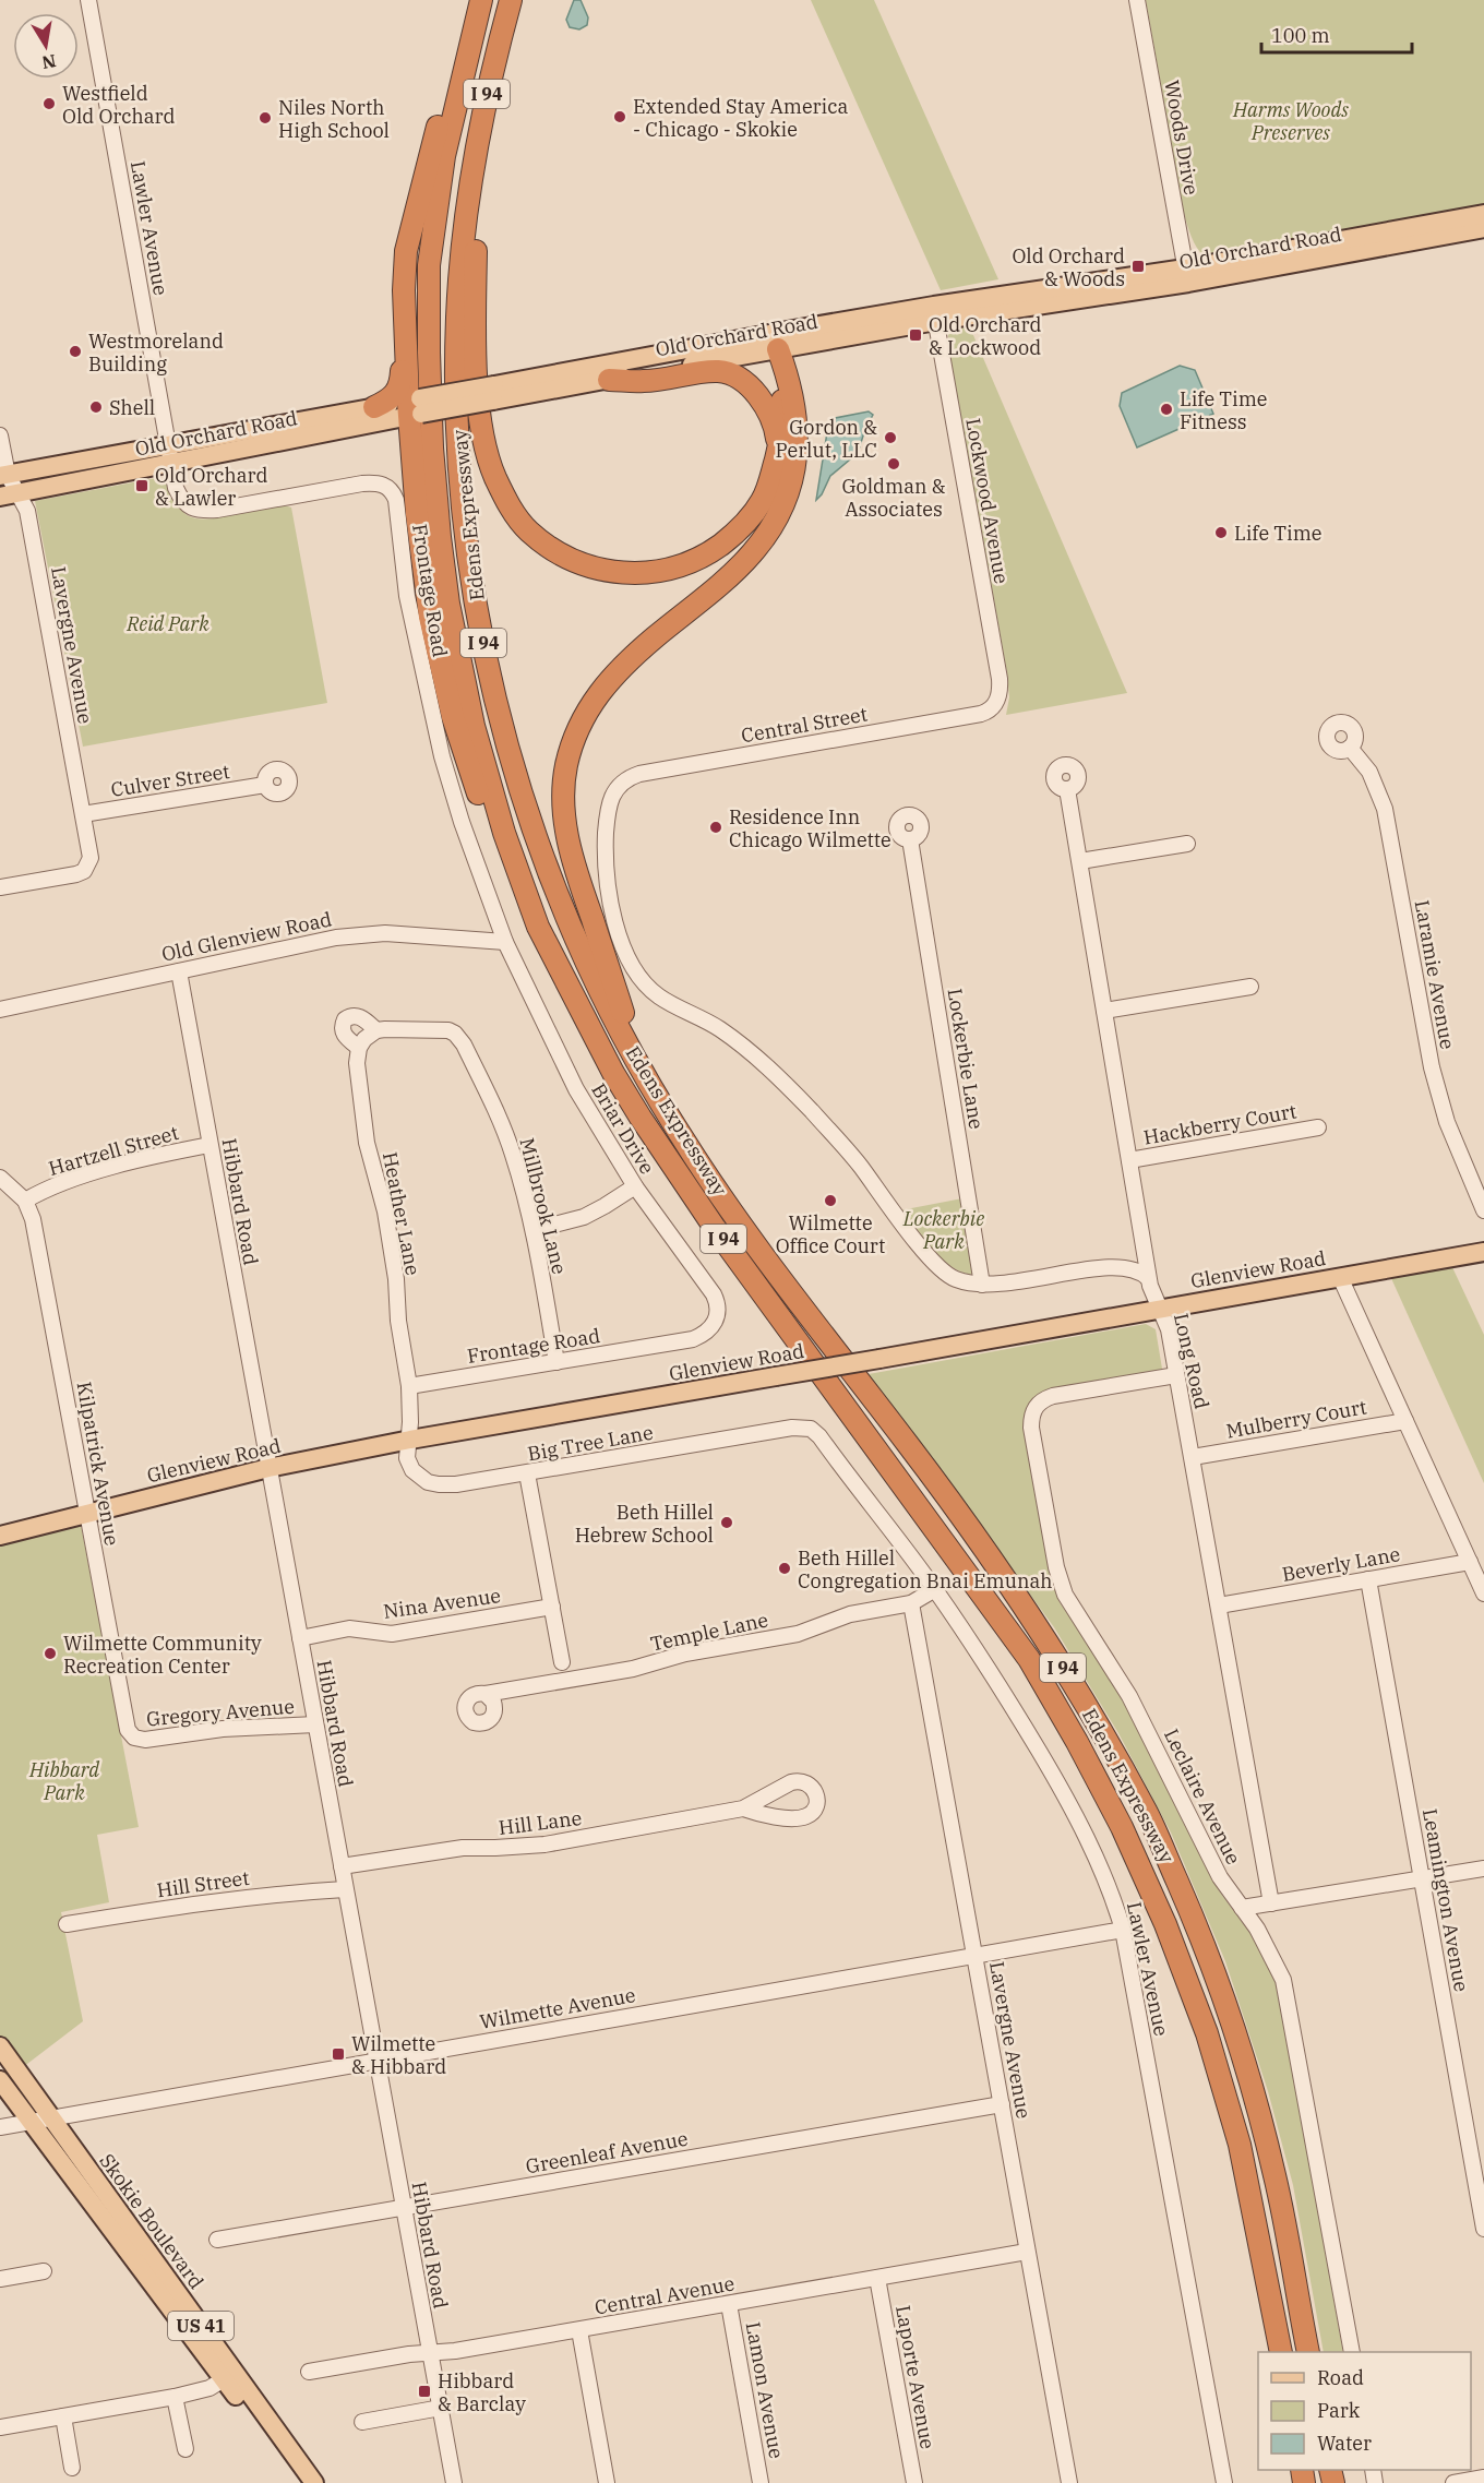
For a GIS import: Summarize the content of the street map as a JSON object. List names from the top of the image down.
{
  "streets": {
    "highway": ["I 94", "Edens Expressway"],
    "main road": [
      "Old Orchard Road",
      "Glenview Road",
      "Skokie Boulevard",
      "US 41"
    ],
    "street": [
      "Woods Drive",
      "Lawler Avenue",
      "Lockwood Avenue",
      "Frontage Road",
      "Lavergne Avenue",
      "Central Street",
      "Culver Street",
      "Old Glenview Road",
      "Laramie Avenue",
      "Lockerbie Lane",
      "Hackberry Court",
      "Briar Drive",
      "Hartzell Street",
      "Hibbard Road",
      "Millbrook Lane",
      "Heather Lane",
      "Long Road",
      "Mulberry Court",
      "Big Tree Lane",
      "Kilpatrick Avenue",
      "Beverly Lane",
      "Nina Avenue",
      "Temple Lane",
      "Gregory Avenue",
      "Leclaire Avenue",
      "Hill Lane",
      "Hill Street",
      "Leamington Avenue",
      "Wilmette Avenue",
      "Greenleaf Avenue",
      "Central Avenue",
      "Laporte Avenue",
      "Lamon Avenue"
    ]
  },
  "crossings": [
    ["Woods Drive", "Old Orchard Road"],
    ["Lawler Avenue", "Old Orchard Road"],
    ["Lawler Avenue", "Frontage Road"],
    ["Lawler Avenue", "Big Tree Lane"],
    ["Lawler Avenue", "Temple Lane"],
    ["Lawler Avenue", "Wilmette Avenue"],
    ["Old Orchard Road", "Lockwood Avenue"],
    ["Old Orchard Road", "Frontage Road"],
    ["Old Orchard Road", "Lavergne Avenue"],
    ["Lockwood Avenue", "Central Street"],
    ["Frontage Road", "Old Glenview Road"],
    ["Frontage Road", "Briar Drive"],
    ["Frontage Road", "Millbrook Lane"],
    ["Frontage Road", "Heather Lane"],
    ["Lavergne Avenue", "Culver Street"],
    ["Lavergne Avenue", "Temple Lane"],
    ["Lavergne Avenue", "Wilmette Avenue"],
    ["Lavergne Avenue", "Greenleaf Avenue"],
    ["Lavergne Avenue", "Central Avenue"],
    ["Central Street", "Lockerbie Lane"],
    ["Old Glenview Road", "Briar Drive"],
    ["Old Glenview Road", "Hibbard Road"],
    ["Hackberry Court", "Long Road"],
    ["Hartzell Street", "Hibbard Road"],
    ["Hartzell Street", "Kilpatrick Avenue"],
    ["Hibbard Road", "Glenview Road"],
    ["Hibbard Road", "Nina Avenue"],
    ["Hibbard Road", "Gregory Avenue"],
    ["Hibbard Road", "Hill Lane"],
    ["Hibbard Road", "Hill Street"],
    ["Hibbard Road", "Wilmette Avenue"],
    ["Hibbard Road", "Greenleaf Avenue"],
    ["Hibbard Road", "Central Avenue"],
    ["Millbrook Lane", "Heather Lane"],
    ["Glenview Road", "Long Road"],
    ["Glenview Road", "Big Tree Lane"],
    ["Glenview Road", "Kilpatrick Avenue"],
    ["Long Road", "Mulberry Court"],
    ["Long Road", "Beverly Lane"],
    ["Long Road", "Leclaire Avenue"],
    ["Kilpatrick Avenue", "Gregory Avenue"],
    ["Beverly Lane", "Leamington Avenue"],
    ["Wilmette Avenue", "Skokie Boulevard"],
    ["Central Avenue", "Laporte Avenue"],
    ["Central Avenue", "Lamon Avenue"]
  ],
  "parks": [
    "Harms Woods Preserves",
    "Reid Park",
    "Lockerbie Park",
    "Hibbard Park"
  ],
  "places": {
    "other": [
      "Westfield Old Orchard",
      "Extended Stay America - Chicago - Skokie",
      "Niles North High School",
      "Westmoreland Building",
      "Shell",
      "Life Time Fitness",
      "Gordon & Perlut, LLC",
      "Goldman & Associates",
      "Life Time",
      "Residence Inn Chicago Wilmette",
      "Wilmette Office Court",
      "Beth Hillel Hebrew School",
      "Beth Hillel Congregation Bnai Emunah",
      "Wilmette Community Recreation Center"
    ],
    "transit": [
      "Old Orchard & Woods",
      "Old Orchard & Lockwood",
      "Old Orchard & Lawler",
      "Wilmette & Hibbard",
      "Hibbard & Barclay"
    ]
  },
  "legend": ["Road", "Park", "Water"],
  "scale_bar": "100 m",
  "north": "bottom"
}
